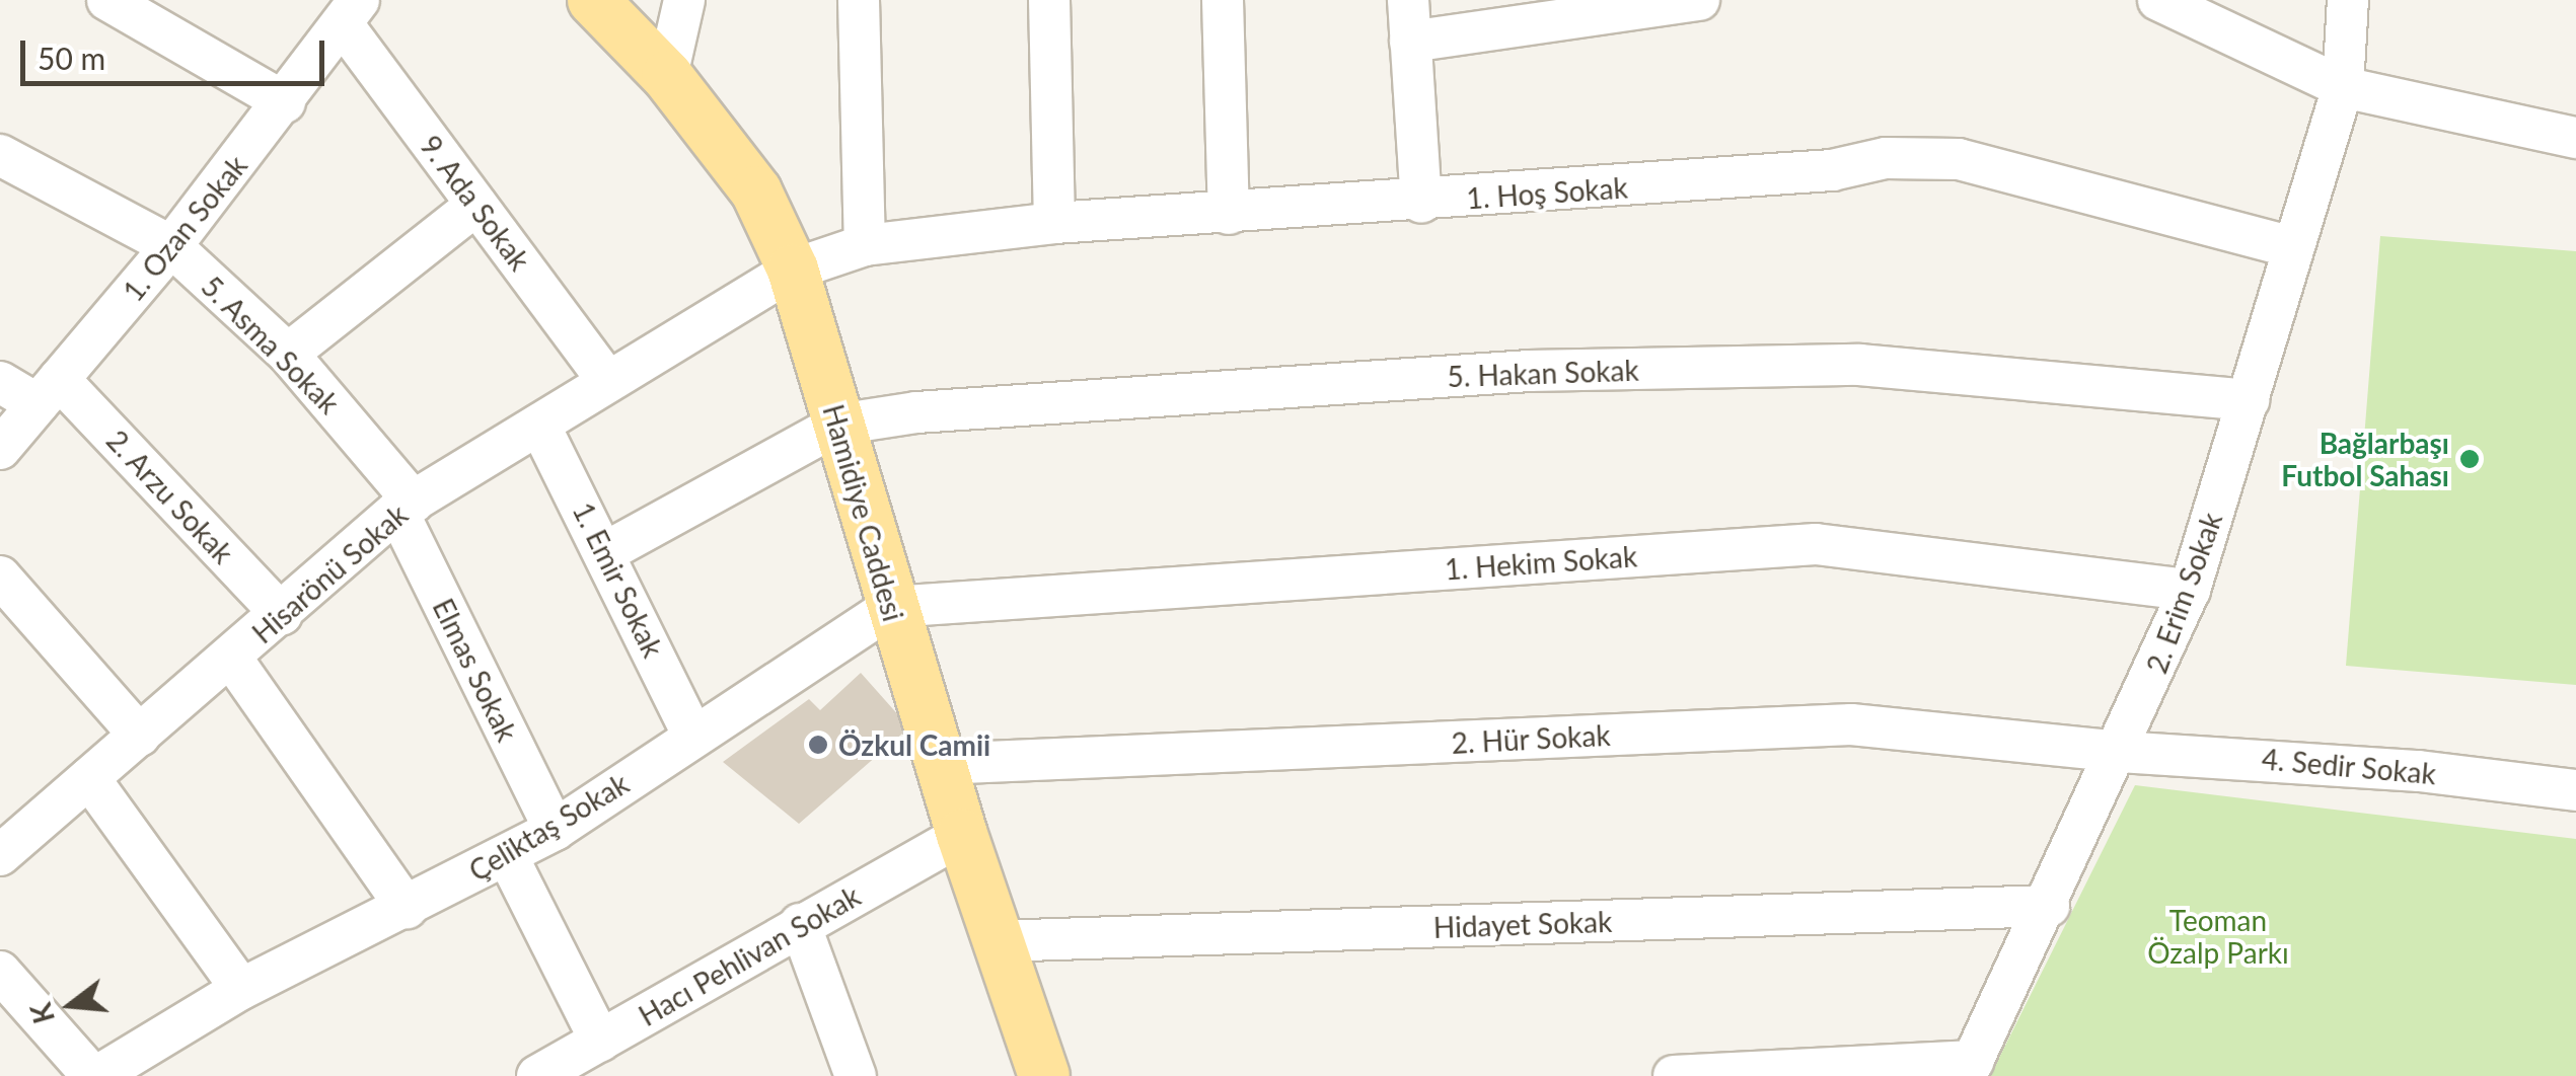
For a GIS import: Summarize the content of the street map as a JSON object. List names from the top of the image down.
{
  "streets": {
    "main road": ["Hamidiye Caddesi"],
    "street": [
      "1. Hoş Sokak",
      "9. Ada Sokak",
      "1. Ozan Sokak",
      "5. Asma Sokak",
      "5. Hakan Sokak",
      "2. Arzu Sokak",
      "1. Hekim Sokak",
      "Hisarönü Sokak",
      "1. Emir Sokak",
      "2. Erim Sokak",
      "Elmas Sokak",
      "2. Hür Sokak",
      "4. Sedir Sokak",
      "Çeliktaş Sokak",
      "Hidayet Sokak",
      "Hacı Pehlivan Sokak"
    ]
  },
  "crossings": [
    ["1. Hoş Sokak", "Hamidiye Caddesi"],
    ["1. Hoş Sokak", "Hisarönü Sokak"],
    ["1. Hoş Sokak", "2. Erim Sokak"],
    ["9. Ada Sokak", "1. Ozan Sokak"],
    ["9. Ada Sokak", "Hisarönü Sokak"],
    ["1. Ozan Sokak", "5. Asma Sokak"],
    ["1. Ozan Sokak", "2. Arzu Sokak"],
    ["5. Asma Sokak", "Hisarönü Sokak"],
    ["5. Asma Sokak", "Elmas Sokak"],
    ["5. Hakan Sokak", "Hamidiye Caddesi"],
    ["5. Hakan Sokak", "1. Emir Sokak"],
    ["5. Hakan Sokak", "2. Erim Sokak"],
    ["2. Arzu Sokak", "Hisarönü Sokak"],
    ["Hamidiye Caddesi", "1. Hekim Sokak"],
    ["Hamidiye Caddesi", "Hisarönü Sokak"],
    ["Hamidiye Caddesi", "2. Hür Sokak"],
    ["Hamidiye Caddesi", "Çeliktaş Sokak"],
    ["Hamidiye Caddesi", "Hidayet Sokak"],
    ["Hamidiye Caddesi", "Hacı Pehlivan Sokak"],
    ["1. Hekim Sokak", "2. Erim Sokak"],
    ["1. Hekim Sokak", "Çeliktaş Sokak"],
    ["Hisarönü Sokak", "1. Emir Sokak"],
    ["Hisarönü Sokak", "Elmas Sokak"],
    ["1. Emir Sokak", "Çeliktaş Sokak"],
    ["2. Erim Sokak", "2. Hür Sokak"],
    ["2. Erim Sokak", "4. Sedir Sokak"],
    ["2. Erim Sokak", "Hidayet Sokak"],
    ["Elmas Sokak", "Çeliktaş Sokak"],
    ["2. Hür Sokak", "4. Sedir Sokak"]
  ],
  "parks": ["Teoman Özalp Parkı"],
  "places": ["Bağlarbaşı Futbol Sahası", "Özkul Camii"],
  "scale_bar": "50 m",
  "north": "left"
}
